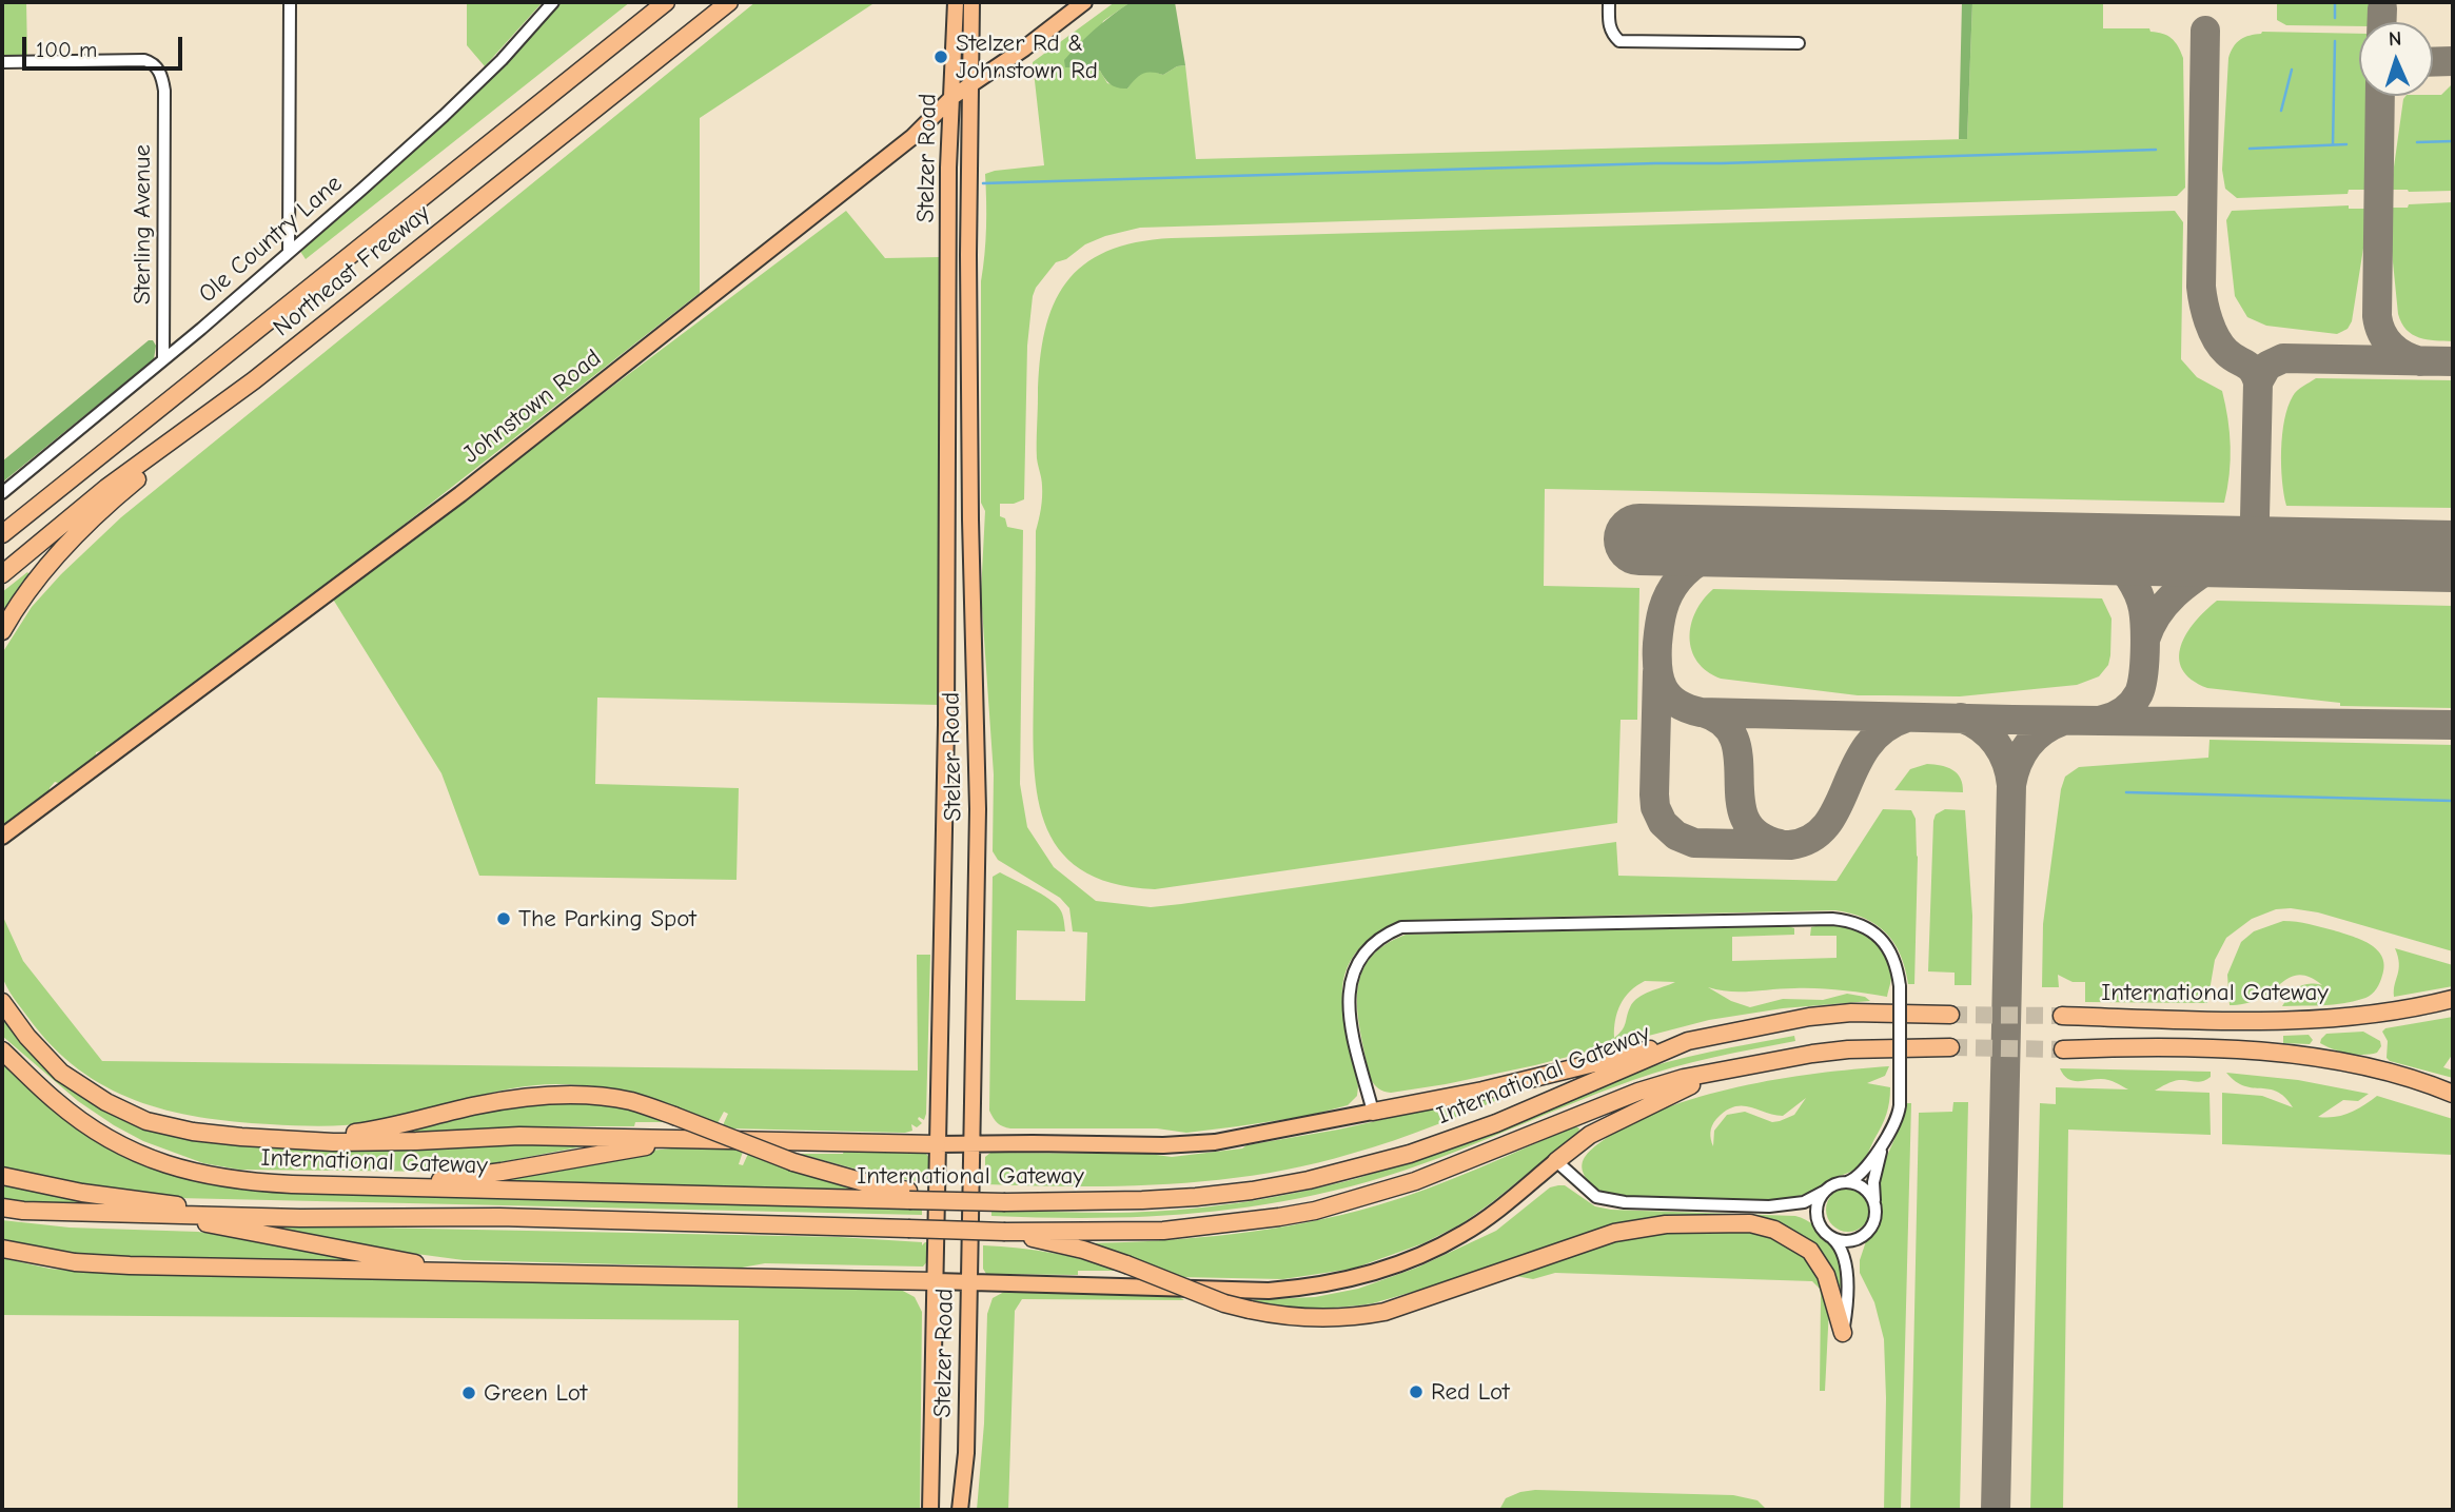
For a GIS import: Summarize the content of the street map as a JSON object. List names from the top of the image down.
{
  "streets": {
    "highway": ["Northeast Freeway", "International Gateway"],
    "main road": ["Stelzer Road", "Johnstown Road"],
    "street": ["Sterling Avenue", "Ole Country Lane"]
  },
  "crossings": [
    ["Stelzer Road", "Johnstown Road"],
    ["Sterling Avenue", "Ole Country Lane"]
  ],
  "places": [
    "Stelzer Rd & Johnstown Rd",
    "The Parking Spot",
    "Red Lot",
    "Green Lot"
  ],
  "scale_bar": "100 m",
  "north": "top"
}
